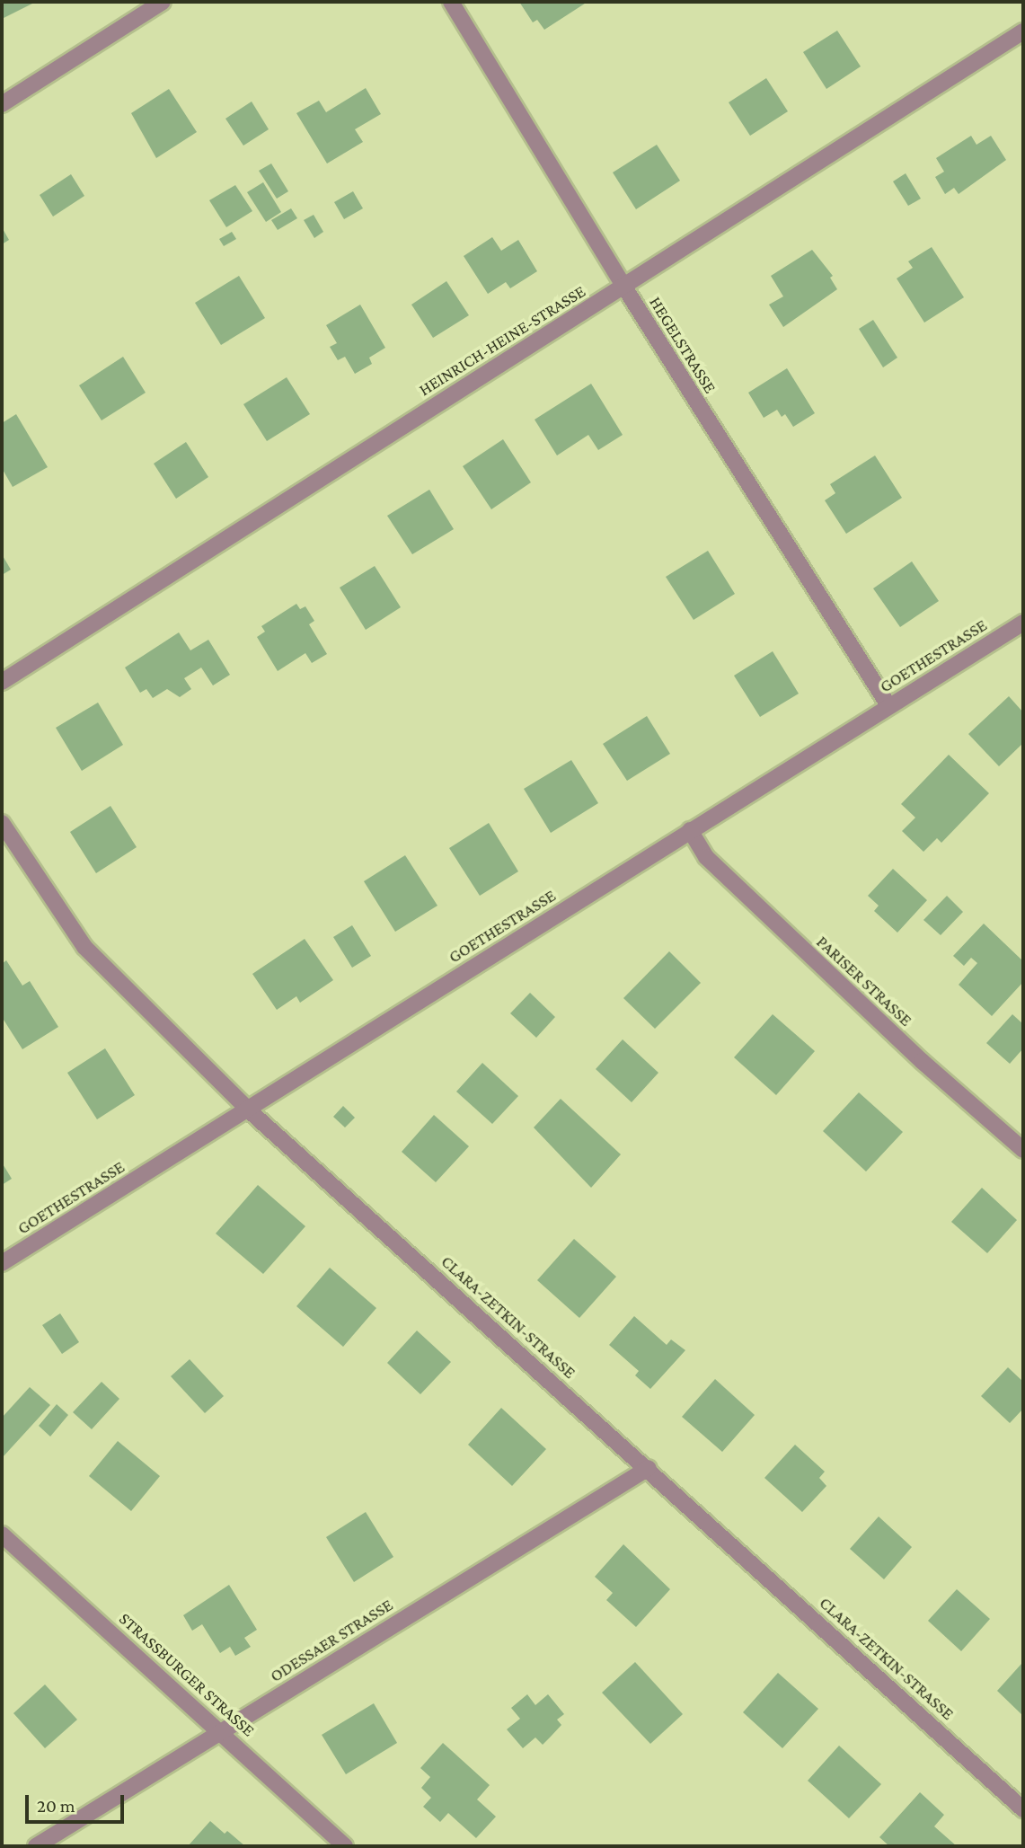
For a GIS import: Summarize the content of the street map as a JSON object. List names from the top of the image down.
{
  "streets": {
    "street": [
      "HEINRICH-HEINE-STRASSE",
      "HEGELSTRASSE",
      "GOETHESTRASSE",
      "PARISER STRASSE",
      "CLARA-ZETKIN-STRASSE",
      "ODESSAER STRASSE",
      "STRASSBURGER STRASSE"
    ]
  },
  "crossings": [
    ["HEINRICH-HEINE-STRASSE", "HEGELSTRASSE"],
    ["HEGELSTRASSE", "GOETHESTRASSE"],
    ["GOETHESTRASSE", "PARISER STRASSE"],
    ["GOETHESTRASSE", "CLARA-ZETKIN-STRASSE"],
    ["CLARA-ZETKIN-STRASSE", "ODESSAER STRASSE"],
    ["ODESSAER STRASSE", "STRASSBURGER STRASSE"]
  ],
  "scale_bar": "20 m"
}
